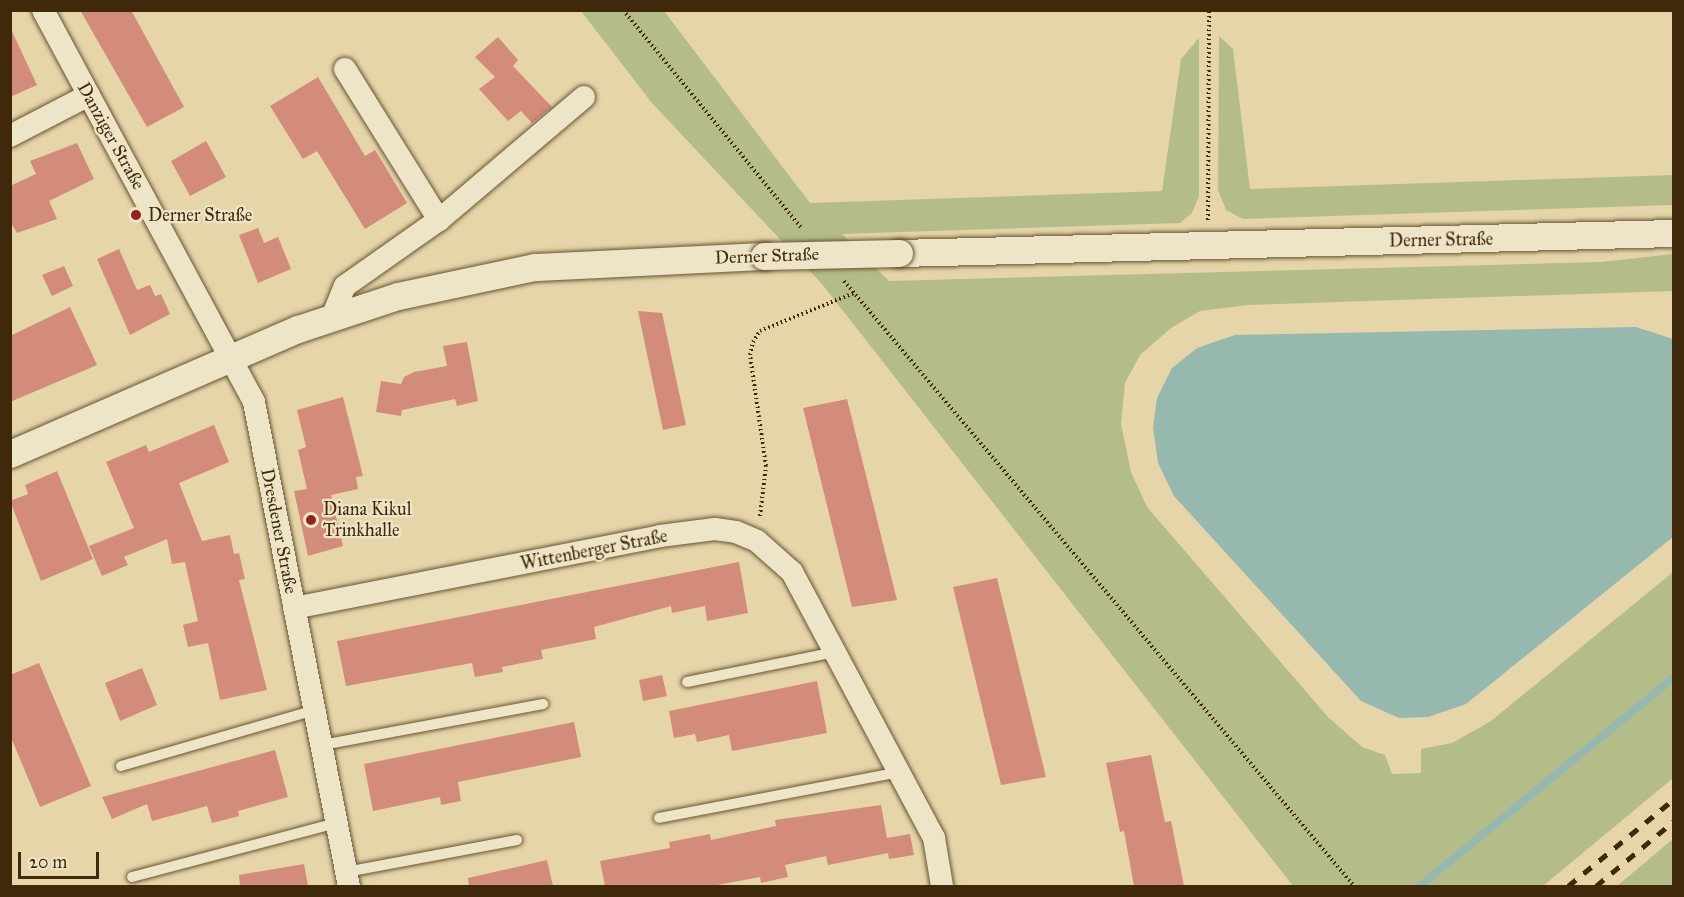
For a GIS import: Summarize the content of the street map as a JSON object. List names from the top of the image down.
{
  "streets": {
    "street": [
      "Danziger Straße",
      "Derner Straße",
      "Dresdener Straße",
      "Wittenberger Straße"
    ]
  },
  "crossings": [
    ["Danziger Straße", "Derner Straße"],
    ["Danziger Straße", "Dresdener Straße"],
    ["Derner Straße", "Dresdener Straße"],
    ["Dresdener Straße", "Wittenberger Straße"]
  ],
  "places": ["Derner Straße", "Diana Kikul Trinkhalle"],
  "scale_bar": "20 m"
}
